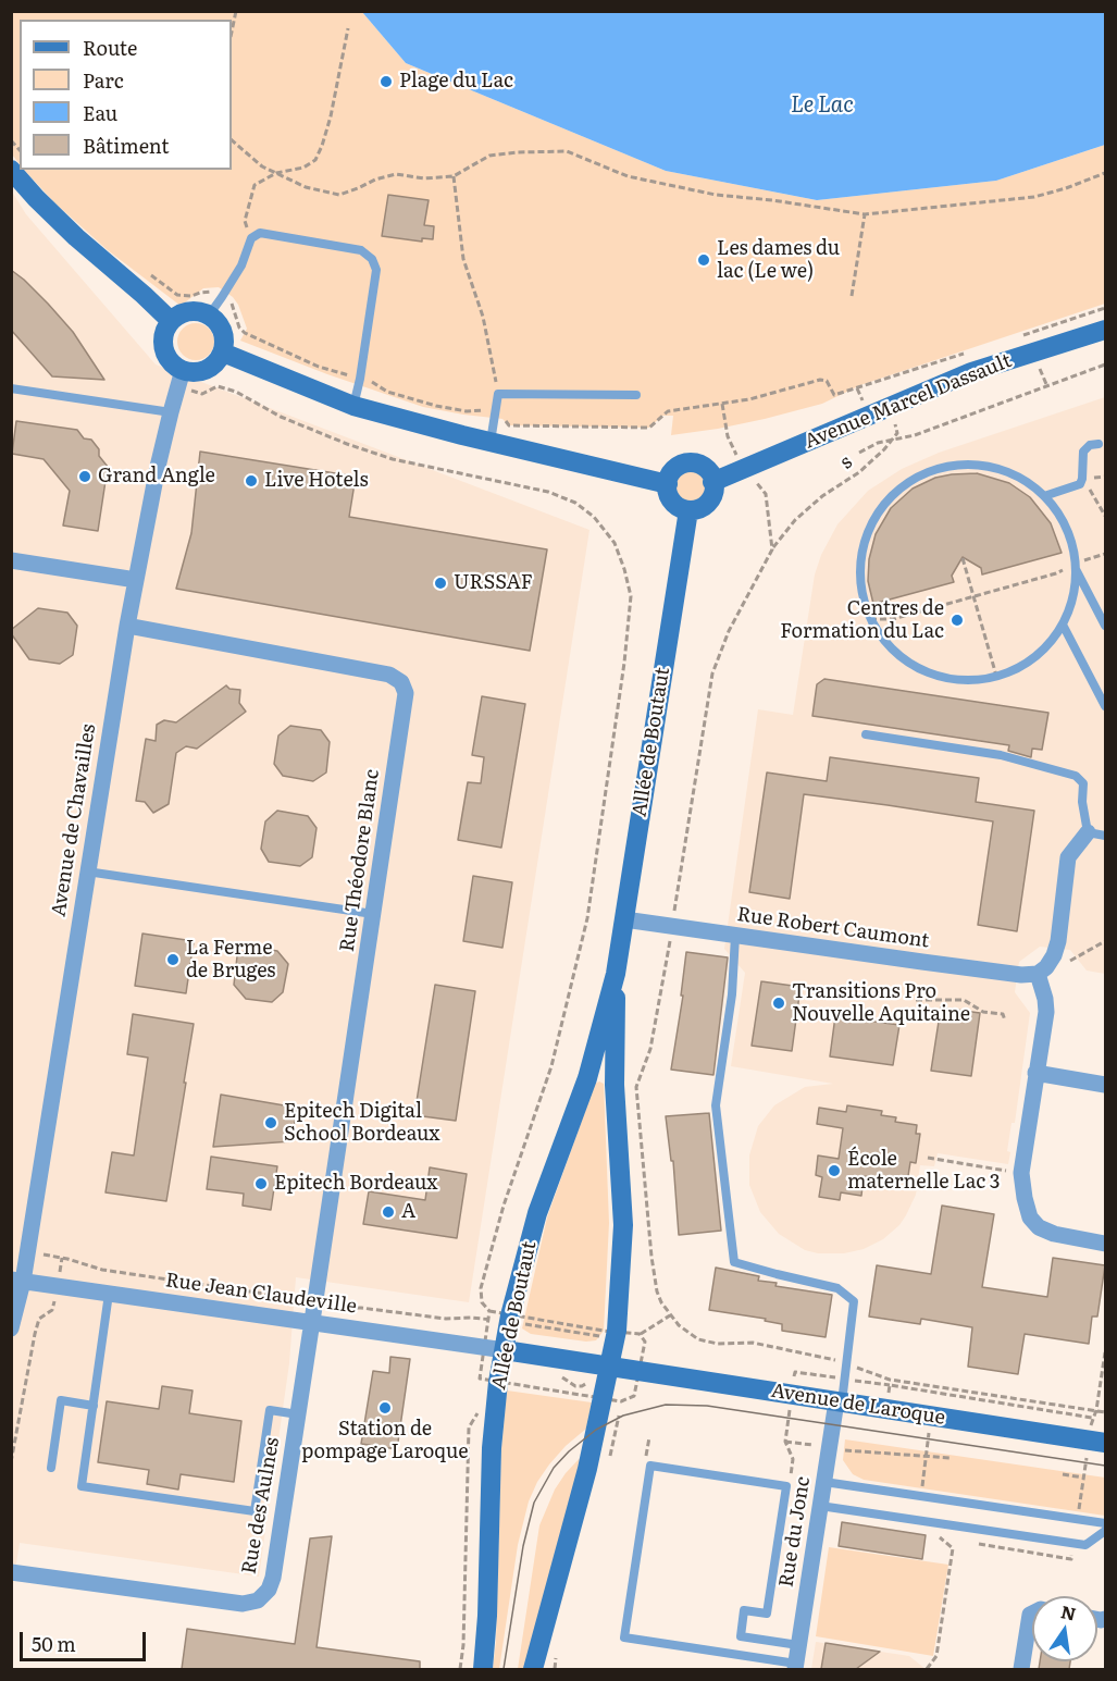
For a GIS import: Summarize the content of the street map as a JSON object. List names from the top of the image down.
{
  "streets": {
    "main road": ["Avenue Marcel Dassault", "Allée de Boutaut", "Avenue de Laroque"],
    "street": [
      "Avenue de Chavailles",
      "Rue Théodore Blanc",
      "Rue Robert Caumont",
      "Rue Jean Claudeville",
      "Rue des Aulnes",
      "Rue du Jonc"
    ],
    "path": ["s"]
  },
  "crossings": [
    ["Avenue Marcel Dassault", "s"],
    ["Avenue Marcel Dassault", "Allée de Boutaut"],
    ["Allée de Boutaut", "Rue Robert Caumont"],
    ["Allée de Boutaut", "Rue Jean Claudeville"],
    ["Allée de Boutaut", "Avenue de Laroque"],
    ["Avenue de Chavailles", "Rue Théodore Blanc"],
    ["Avenue de Chavailles", "Rue Jean Claudeville"],
    ["Rue Théodore Blanc", "Rue Jean Claudeville"],
    ["Rue Théodore Blanc", "Rue des Aulnes"],
    ["Rue Jean Claudeville", "Avenue de Laroque"],
    ["Rue Jean Claudeville", "Rue des Aulnes"],
    ["Avenue de Laroque", "Rue du Jonc"]
  ],
  "water": ["Le Lac"],
  "places": [
    "Plage du Lac",
    "Les dames du lac (Le we)",
    "Grand Angle",
    "Live Hotels",
    "URSSAF",
    "Centres de Formation du Lac",
    "La Ferme de Bruges",
    "Transitions Pro Nouvelle Aquitaine",
    "Epitech Digital School Bordeaux",
    "École maternelle Lac 3",
    "Epitech Bordeaux",
    "A",
    "Station de pompage Laroque"
  ],
  "legend": [
    "Route",
    "Parc",
    "Eau",
    "Bâtiment"
  ],
  "scale_bar": "50 m",
  "north": "top"
}
